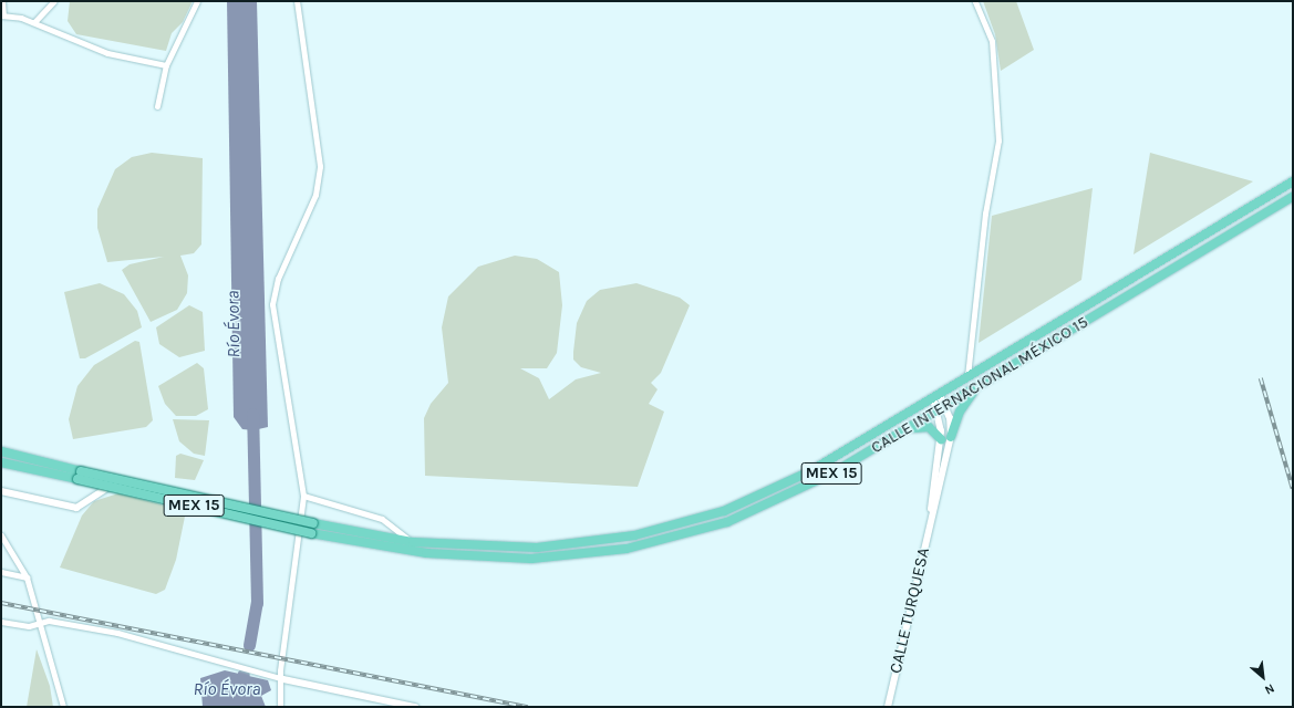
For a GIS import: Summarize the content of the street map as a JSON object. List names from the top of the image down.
{
  "streets": {
    "main road": ["CALLE INTERNACIONAL MÉXICO 15", "MEX 15"],
    "street": ["CALLE TURQUESA"]
  },
  "crossings": [
    ["CALLE INTERNACIONAL MÉXICO 15", "MEX 15"],
    ["CALLE INTERNACIONAL MÉXICO 15", "CALLE TURQUESA"]
  ],
  "water": ["Río Évora"],
  "north": "bottom right"
}
